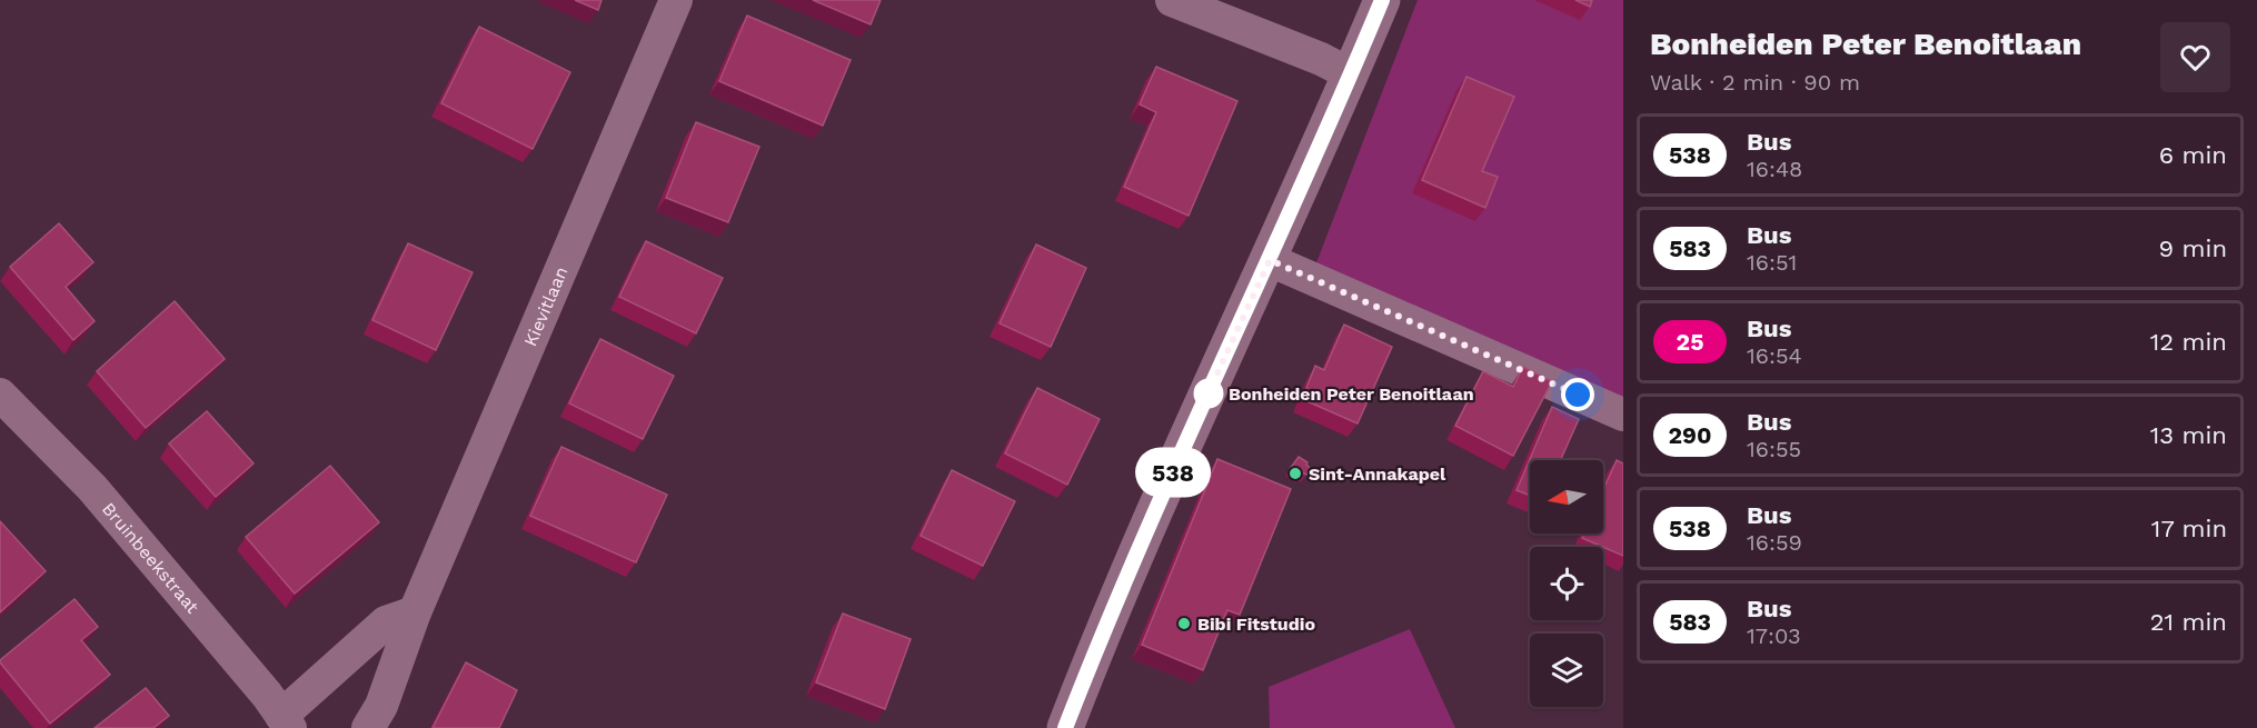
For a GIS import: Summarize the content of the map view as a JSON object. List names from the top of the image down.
{
  "streets": {
    "street": ["Kievitlaan", "Bruinbeekstraat"]
  },
  "places": ["Bonheiden Peter Benoitlaan", "Sint-Annakapel", "Bibi Fitstudio"],
  "lines": ["bus line 538"],
  "north": "left",
  "page": {
    "on_map": "538",
    "heading": ["Bonheiden Peter Benoitlaan", "Walk · 2 min · 90 m"],
    "list": [
      {
        "mark": "538",
        "name": "Bus",
        "note": "16:48",
        "value": "6 min"
      },
      {
        "mark": "583",
        "name": "Bus",
        "note": "16:51",
        "value": "9 min"
      },
      {
        "mark": "25",
        "name": "Bus",
        "note": "16:54",
        "value": "12 min"
      },
      {
        "mark": "290",
        "name": "Bus",
        "note": "16:55",
        "value": "13 min"
      },
      {
        "mark": "538",
        "name": "Bus",
        "note": "16:59",
        "value": "17 min"
      },
      {
        "mark": "583",
        "name": "Bus",
        "note": "17:03",
        "value": "21 min"
      }
    ]
  }
}
